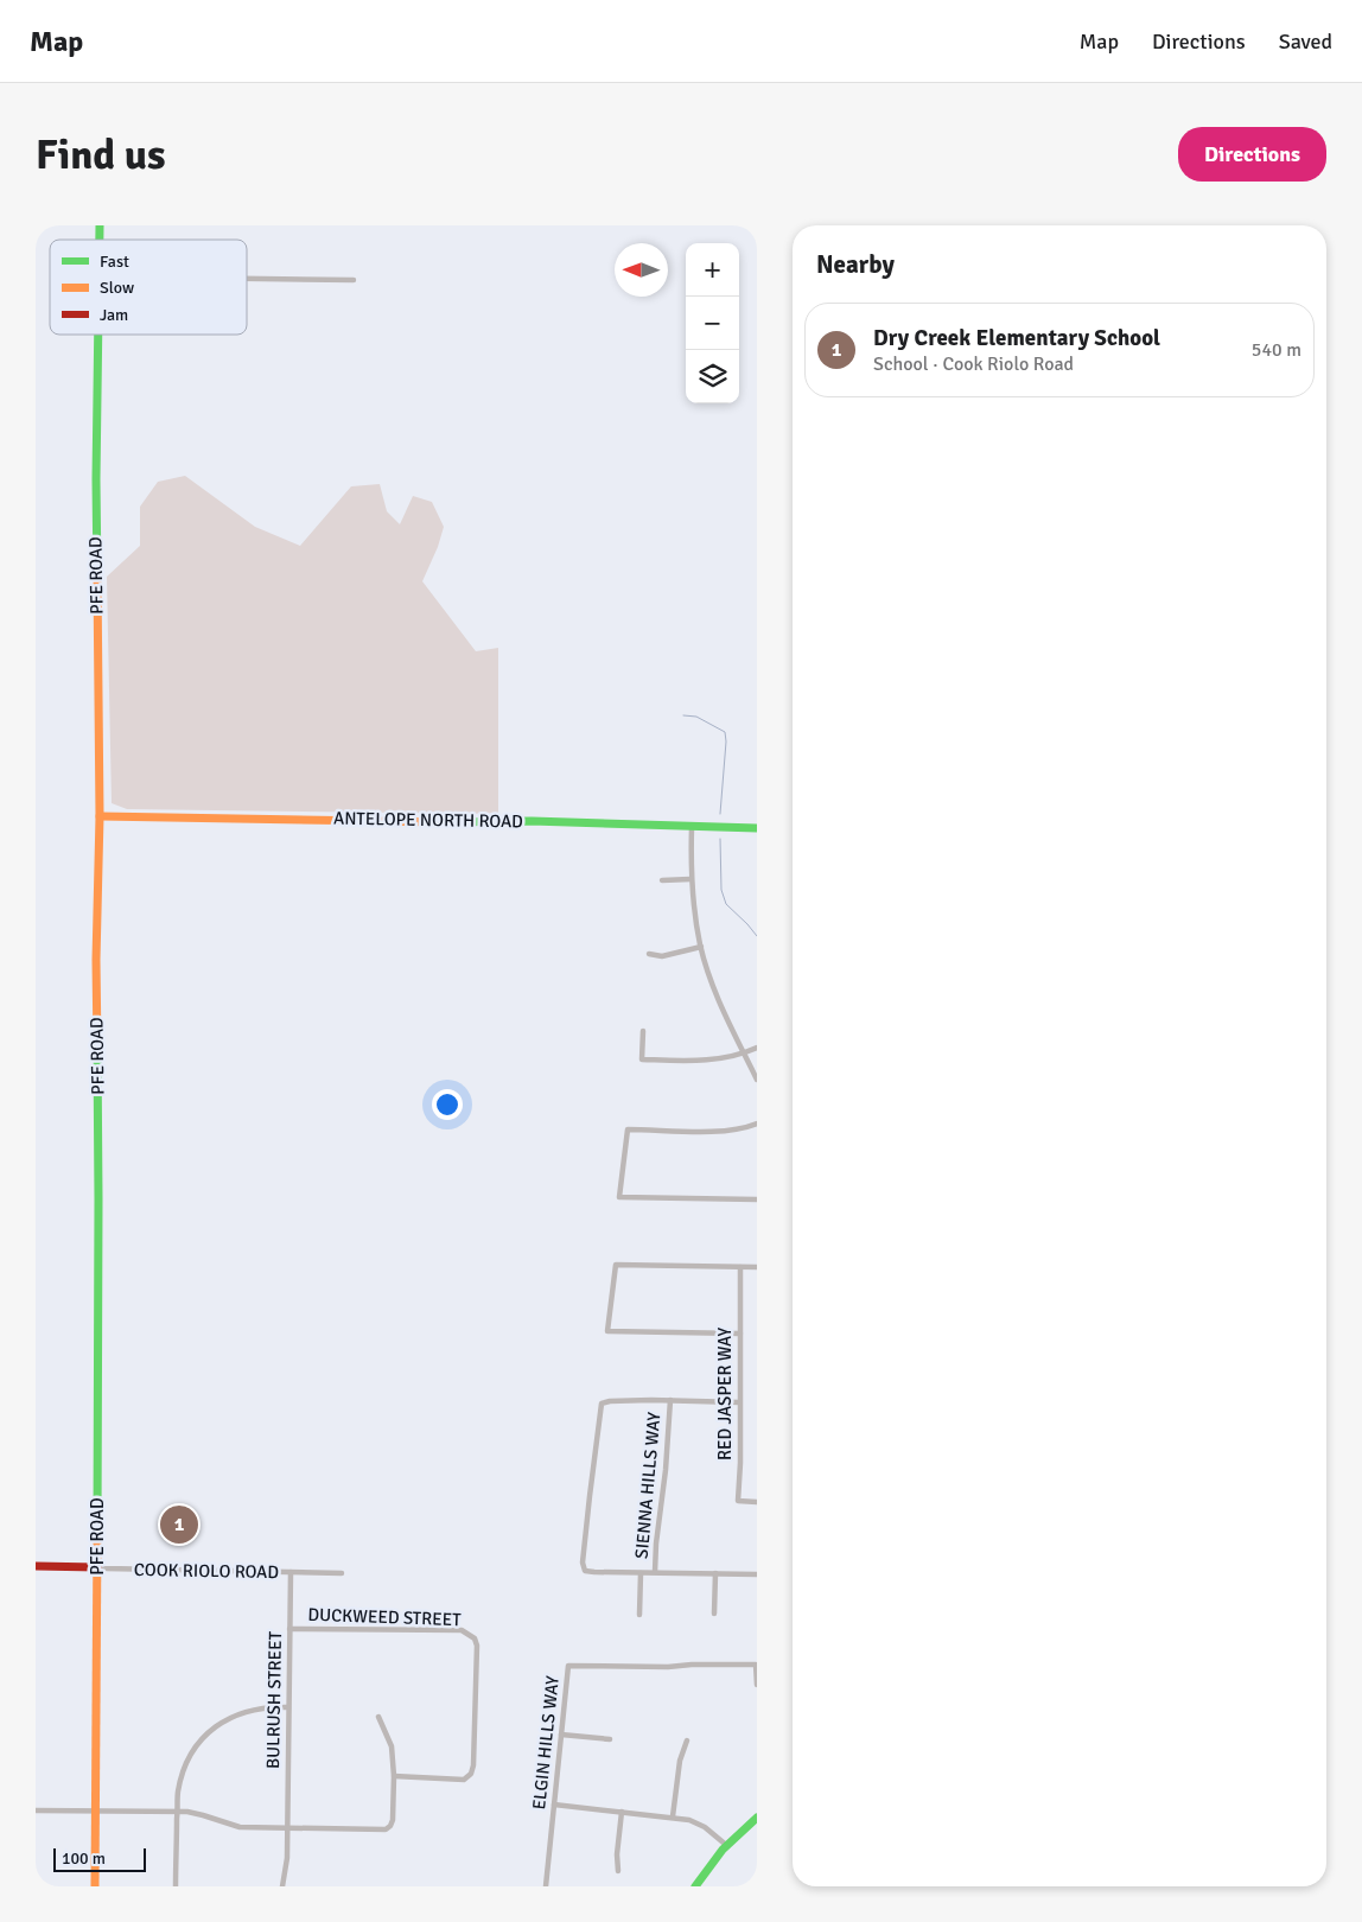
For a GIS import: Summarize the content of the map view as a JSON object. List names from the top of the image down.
{
  "streets": {
    "main road": ["PFE ROAD", "ANTELOPE NORTH ROAD", "COOK RIOLO ROAD"],
    "street": [
      "RED JASPER WAY",
      "SIENNA HILLS WAY",
      "DUCKWEED STREET",
      "BULRUSH STREET",
      "ELGIN HILLS WAY"
    ]
  },
  "crossings": [
    ["PFE ROAD", "ANTELOPE NORTH ROAD"],
    ["PFE ROAD", "COOK RIOLO ROAD"],
    ["COOK RIOLO ROAD", "BULRUSH STREET"],
    ["DUCKWEED STREET", "BULRUSH STREET"]
  ],
  "legend": ["Fast", "Slow", "Jam"],
  "scale_bar": "100 m",
  "north": "left",
  "page": {
    "header": "Map",
    "nav": ["Map", "Directions", "Saved"],
    "buttons": "Directions",
    "title": "Find us",
    "heading": "Nearby",
    "map_buttons": ["+", "−"],
    "list": [
      {
        "mark": "1",
        "name": "Dry Creek Elementary School",
        "note": "School · Cook Riolo Road",
        "value": "540 m"
      }
    ],
    "pins": "1",
    "scale": "100 m"
  }
}
